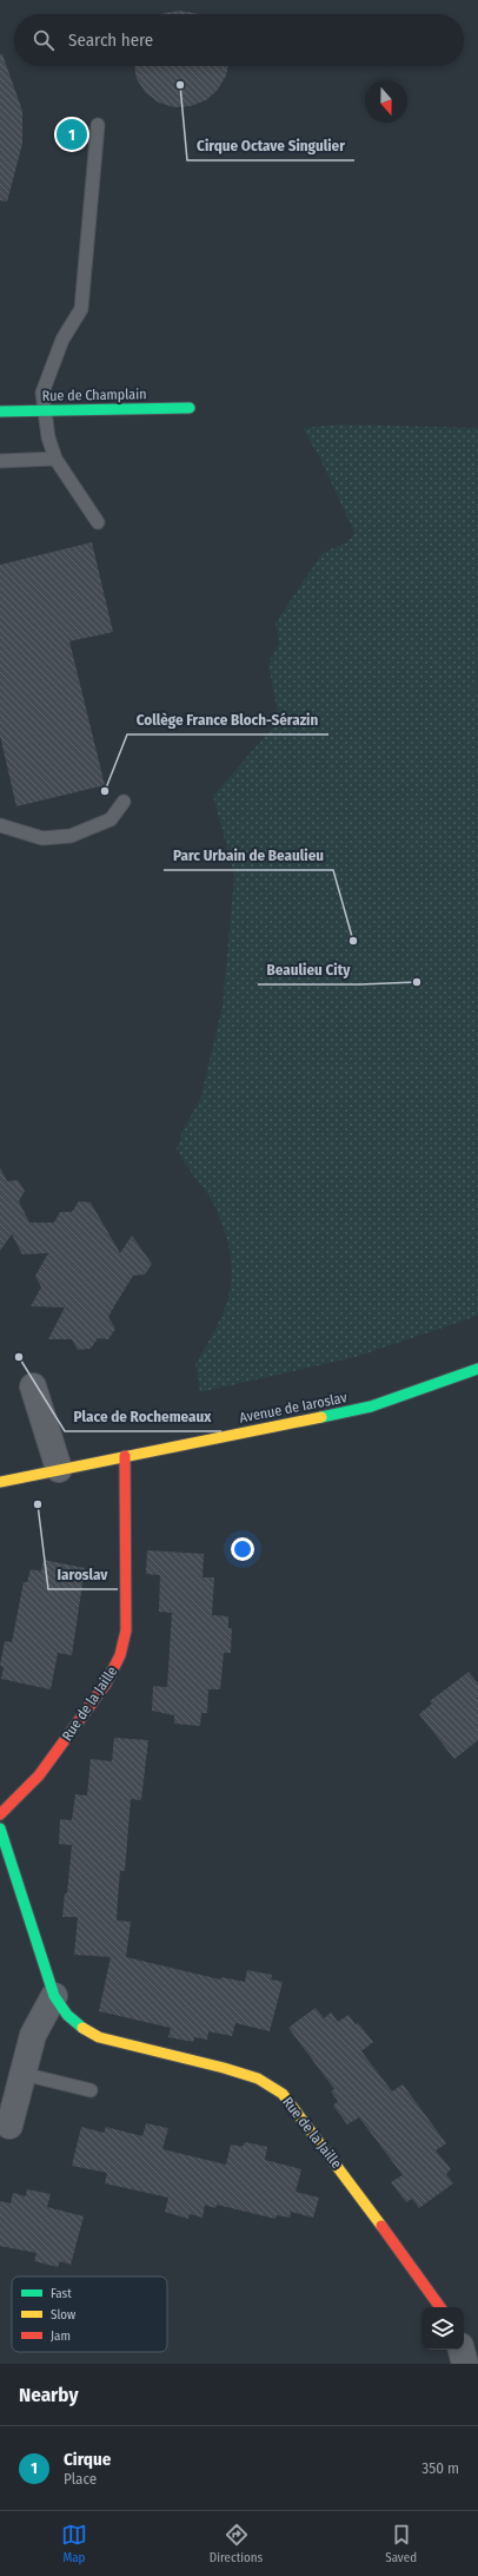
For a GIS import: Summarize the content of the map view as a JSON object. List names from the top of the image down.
{
  "streets": {
    "street": ["Rue de Champlain", "Avenue de Iaroslav", "Rue de la Jaille"]
  },
  "crossings": [
    ["Avenue de Iaroslav", "Rue de la Jaille"]
  ],
  "places": [
    "Cirque Octave Singulier",
    "Collège France Bloch-Sérazin",
    "Parc Urbain de Beaulieu",
    "Beaulieu City",
    "Place de Rochemeaux",
    "Iaroslav"
  ],
  "legend": ["Fast", "Slow", "Jam"],
  "north": "bottom",
  "page": {
    "search": "Search here",
    "pins": "1",
    "heading": "Nearby",
    "list": [
      {
        "mark": "1",
        "name": "Cirque",
        "note": "Place",
        "value": "350 m"
      }
    ],
    "nav": ["Map", "Directions", "Saved"]
  }
}
